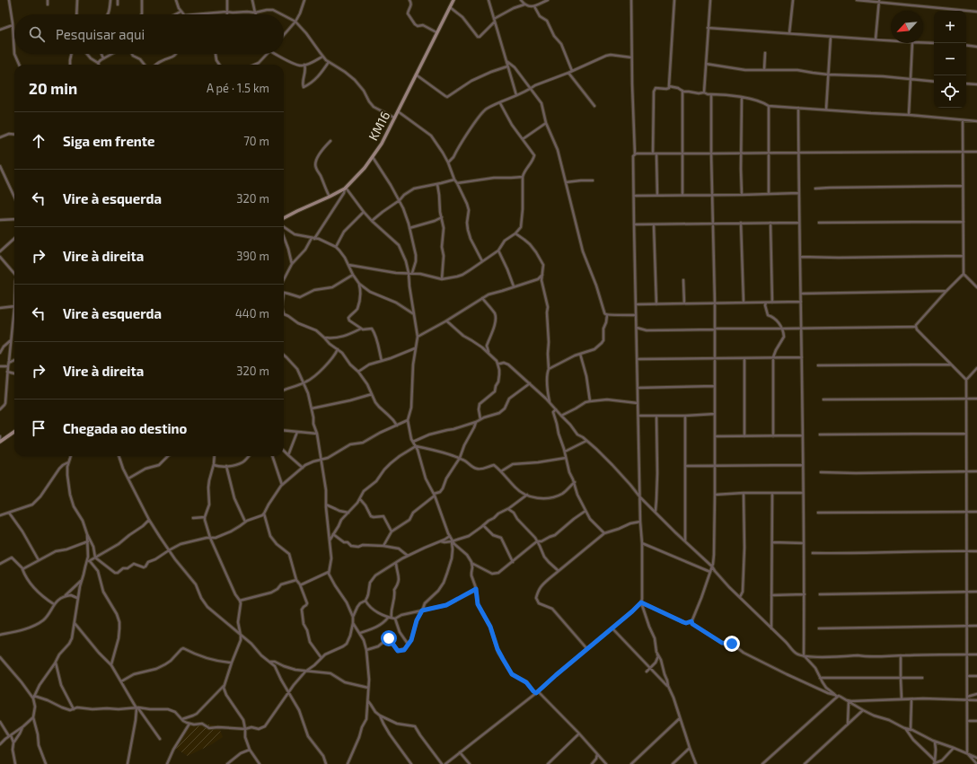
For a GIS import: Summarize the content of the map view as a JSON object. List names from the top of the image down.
{
  "streets": {
    "street": ["KM16"]
  },
  "north": "bottom left",
  "page": {
    "map_buttons": ["+", "−"],
    "search": "Pesquisar aqui",
    "heading": ["20 min", "A pé · 1.5 km"],
    "list": [
      ["Siga em frente", "70 m"],
      ["Vire à esquerda", "320 m"],
      ["Vire à direita", "390 m"],
      ["Vire à esquerda", "440 m"],
      ["Vire à direita", "320 m"],
      "Chegada ao destino"
    ]
  }
}
